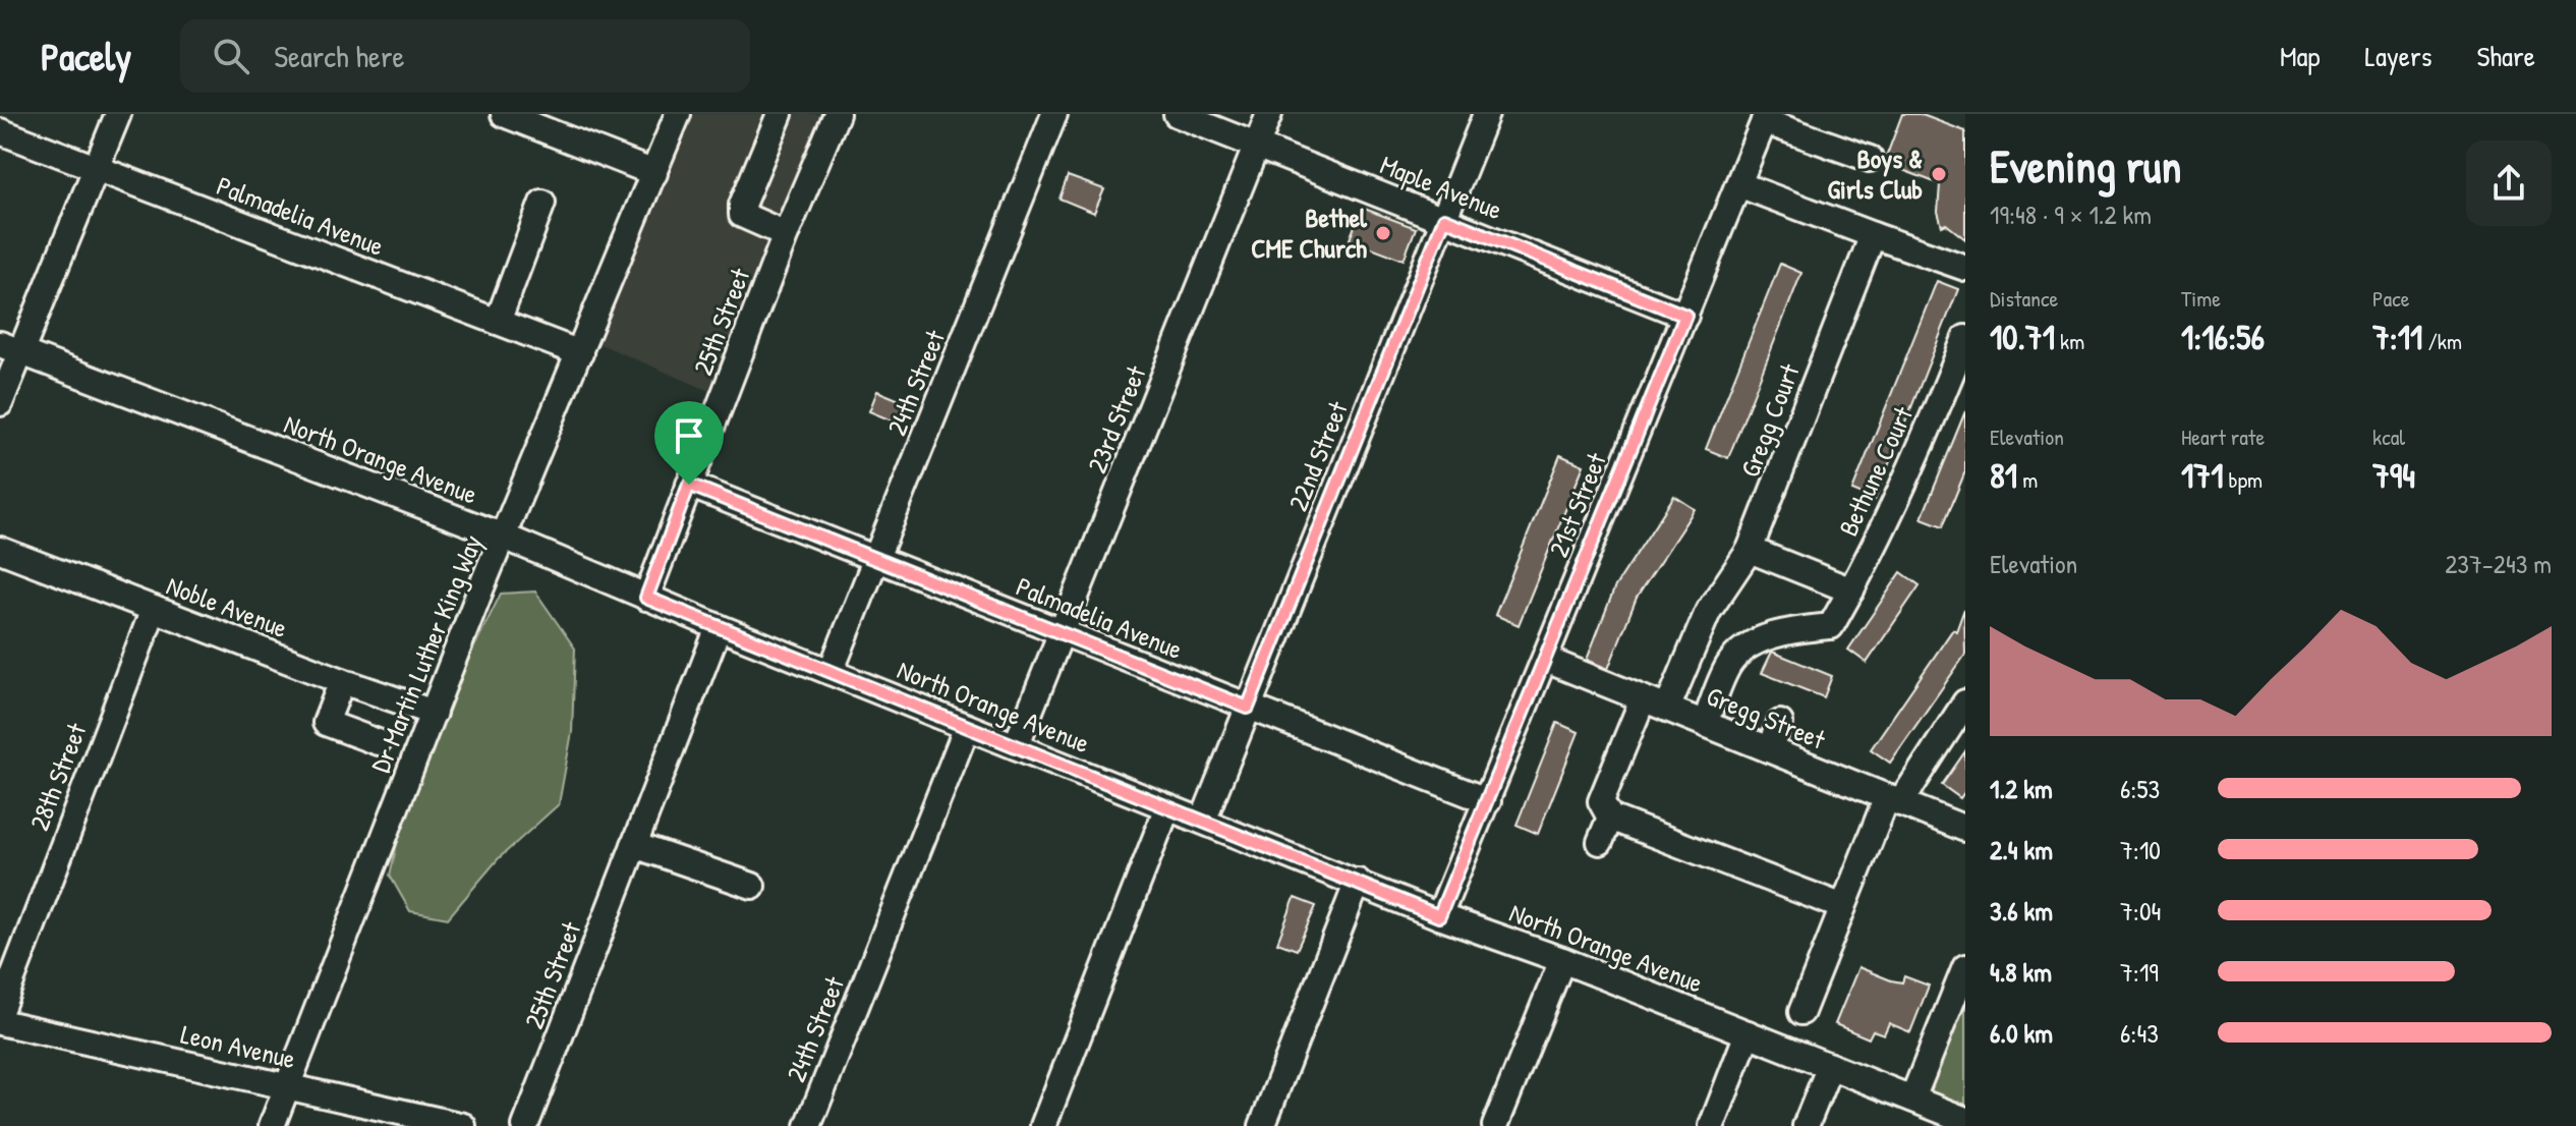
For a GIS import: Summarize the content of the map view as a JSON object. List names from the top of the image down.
{
  "streets": {
    "street": [
      "Maple Avenue",
      "Palmadelia Avenue",
      "25th Street",
      "24th Street",
      "23rd Street",
      "Gregg Court",
      "22nd Street",
      "North Orange Avenue",
      "Bethune Court",
      "21st Street",
      "Noble Avenue",
      "Dr Martin Luther King Way",
      "Gregg Street",
      "28th Street",
      "Leon Avenue"
    ]
  },
  "crossings": [
    ["Maple Avenue", "23rd Street"],
    ["Maple Avenue", "22nd Street"],
    ["Maple Avenue", "21st Street"],
    ["Palmadelia Avenue", "25th Street"],
    ["Palmadelia Avenue", "24th Street"],
    ["Palmadelia Avenue", "23rd Street"],
    ["Palmadelia Avenue", "22nd Street"],
    ["Palmadelia Avenue", "21st Street"],
    ["Palmadelia Avenue", "Dr Martin Luther King Way"],
    ["25th Street", "North Orange Avenue"],
    ["24th Street", "North Orange Avenue"],
    ["23rd Street", "North Orange Avenue"],
    ["Gregg Court", "Gregg Street"],
    ["22nd Street", "North Orange Avenue"],
    ["North Orange Avenue", "21st Street"],
    ["North Orange Avenue", "Dr Martin Luther King Way"],
    ["Bethune Court", "Gregg Street"],
    ["21st Street", "Gregg Street"],
    ["Noble Avenue", "Dr Martin Luther King Way"],
    ["Noble Avenue", "28th Street"],
    ["Dr Martin Luther King Way", "Leon Avenue"]
  ],
  "places": ["Boys & Girls Club", "Bethel CME Church"],
  "page": {
    "header": "Pacely",
    "search": "Search here",
    "nav": ["Map", "Layers", "Share"],
    "heading": ["Evening run", "19:48 · 9 × 1.2 km"],
    "stats": [
      ["Distance", "10.71 km"],
      ["Time", "1:16:56"],
      ["Pace", "7:11 /km"],
      ["Elevation", "81 m"],
      ["Heart rate", "171 bpm"],
      ["kcal", "794"]
    ],
    "chart": ["Elevation", "237–243 m"],
    "list": [
      {
        "name": "1.2 km",
        "note": "6:53"
      },
      {
        "name": "2.4 km",
        "note": "7:10"
      },
      {
        "name": "3.6 km",
        "note": "7:04"
      },
      {
        "name": "4.8 km",
        "note": "7:19"
      },
      {
        "name": "6.0 km",
        "note": "6:43"
      }
    ]
  }
}
